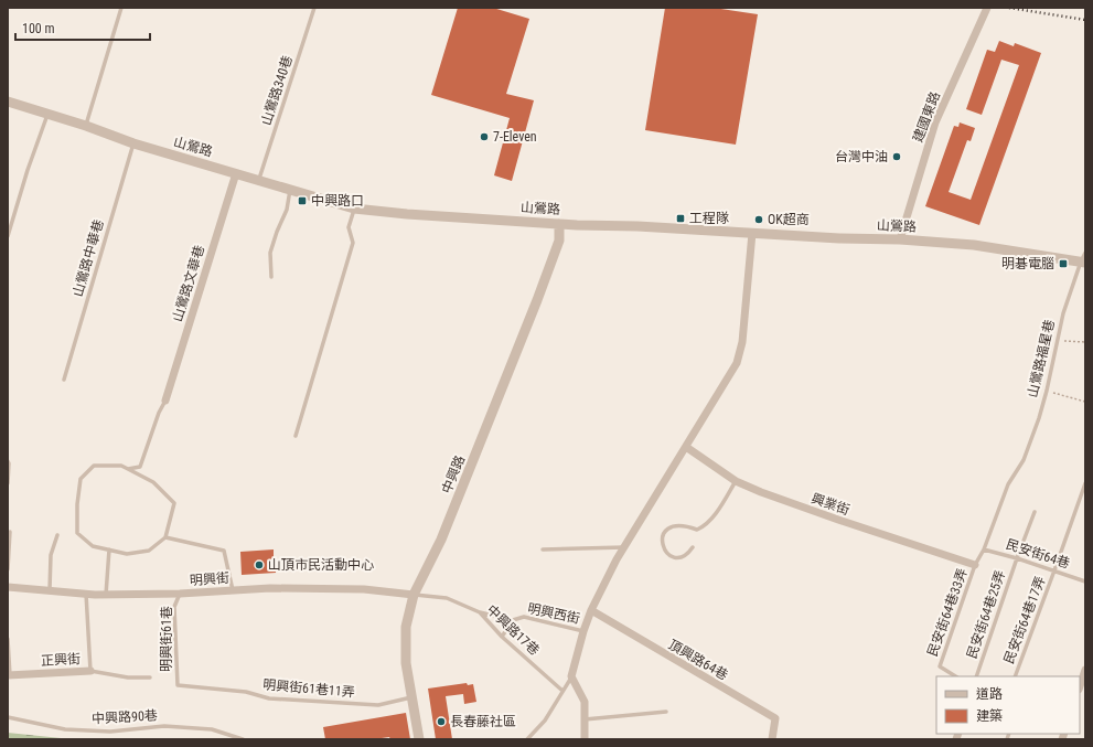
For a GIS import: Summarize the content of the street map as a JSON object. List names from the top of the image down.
{
  "streets": {
    "street": [
      "建國東路",
      "山鶯路",
      "山鶯路文華巷",
      "中興路",
      "興業街",
      "明興街",
      "正興街",
      "頂興路64巷"
    ],
    "lane": [
      "山鶯路340巷",
      "山鶯路中華巷",
      "山鶯路福星巷",
      "民安街64巷",
      "民安街64巷33弄",
      "明興西街",
      "民安街64巷25弄",
      "民安街64巷17弄",
      "中興路17巷",
      "明興街61巷",
      "明興街61巷11弄",
      "中興路90巷"
    ]
  },
  "crossings": [
    ["山鶯路340巷", "山鶯路"],
    ["建國東路", "山鶯路"],
    ["山鶯路", "山鶯路中華巷"],
    ["山鶯路", "山鶯路文華巷"],
    ["山鶯路", "山鶯路福星巷"],
    ["山鶯路", "中興路"],
    ["山鶯路福星巷", "民安街64巷"],
    ["山鶯路福星巷", "民安街64巷33弄"],
    ["中興路", "明興街"],
    ["中興路", "中興路17巷"],
    ["中興路", "明興街61巷11弄"],
    ["興業街", "民安街64巷33弄"],
    ["民安街64巷", "民安街64巷33弄"],
    ["民安街64巷", "民安街64巷25弄"],
    ["民安街64巷", "民安街64巷17弄"],
    ["明興街", "中興路17巷"],
    ["明興街", "明興街61巷"],
    ["明興街", "正興街"],
    ["明興西街", "中興路17巷"],
    ["明興街61巷", "明興街61巷11弄"]
  ],
  "places": {
    "other": [
      "7-Eleven",
      "台灣中油",
      "OK超商",
      "山頂市民活動中心",
      "長春藤社區"
    ],
    "transit": ["中興路口", "工程隊", "明碁電腦"]
  },
  "legend": ["道路", "建築"],
  "scale_bar": "100 m"
}
